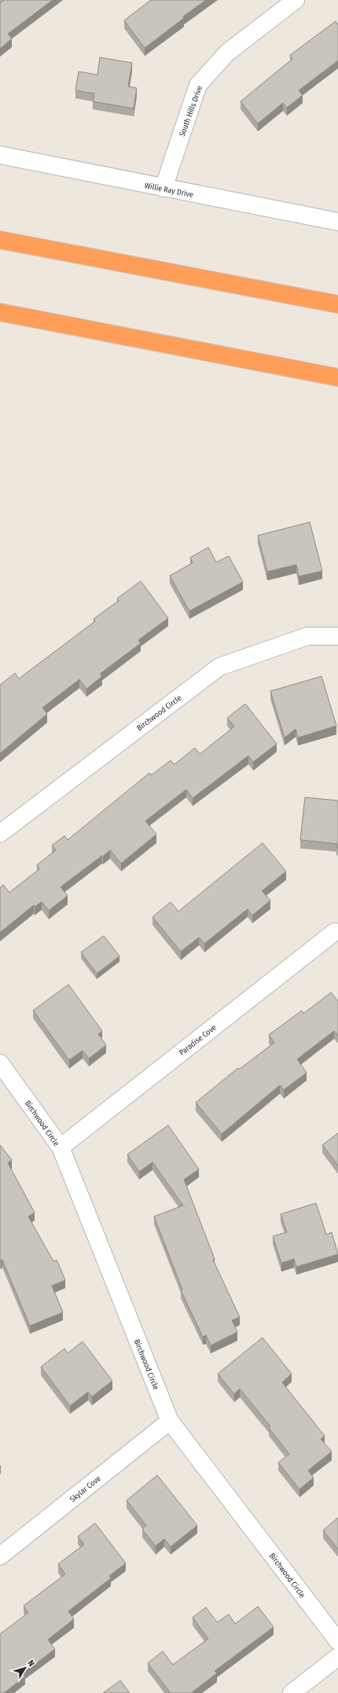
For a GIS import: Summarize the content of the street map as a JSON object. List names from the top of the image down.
{
  "streets": {
    "street": [
      "South Hills Drive",
      "Willie Ray Drive",
      "Birchwood Circle",
      "Paradise Cove",
      "Skylar Cove"
    ]
  },
  "crossings": [
    ["South Hills Drive", "Willie Ray Drive"],
    ["Birchwood Circle", "Paradise Cove"],
    ["Birchwood Circle", "Skylar Cove"]
  ],
  "north": "top right"
}
